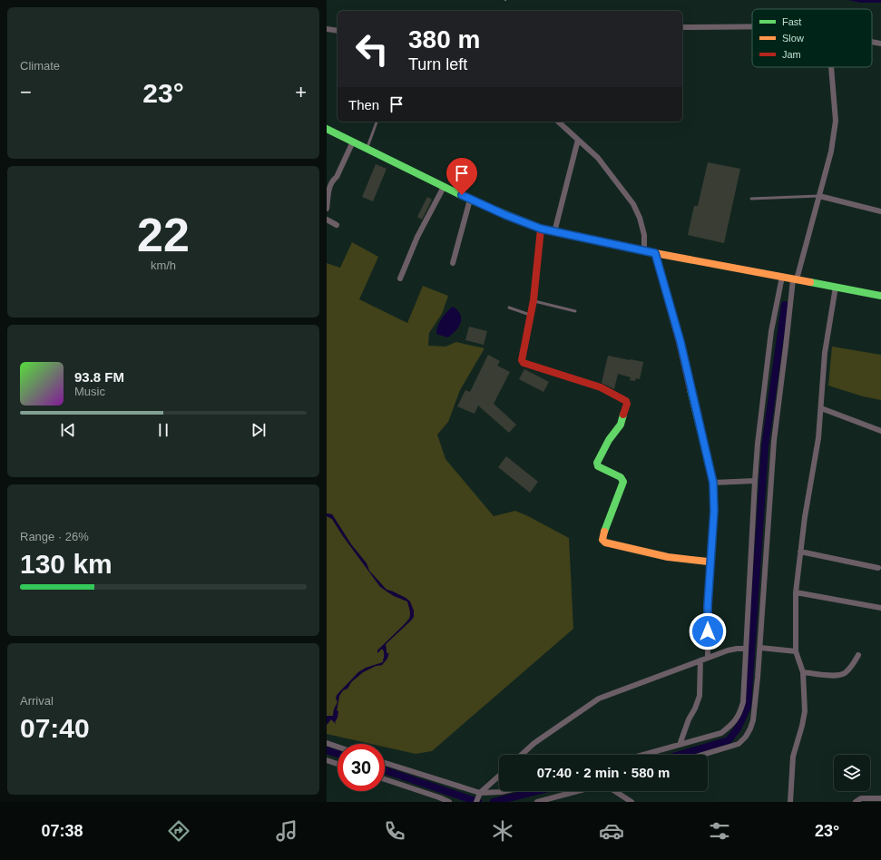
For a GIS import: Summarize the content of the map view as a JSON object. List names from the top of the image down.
{
  "legend": ["Fast", "Slow", "Jam"],
  "page": {
    "tile": [
      "Climate",
      ["22", "km/h"],
      ["Range · 26%", "130 km"],
      ["Arrival", "07:40"]
    ],
    "turn": ["380 m", "Turn left"],
    "heat": ["−", "23°", "+"],
    "then": "Then",
    "song": ["93.8 FM", "Music"],
    "limit": "30",
    "trip": "07:40 · 2 min · 580 m",
    "tabs": ["07:38", "23°"]
  }
}
